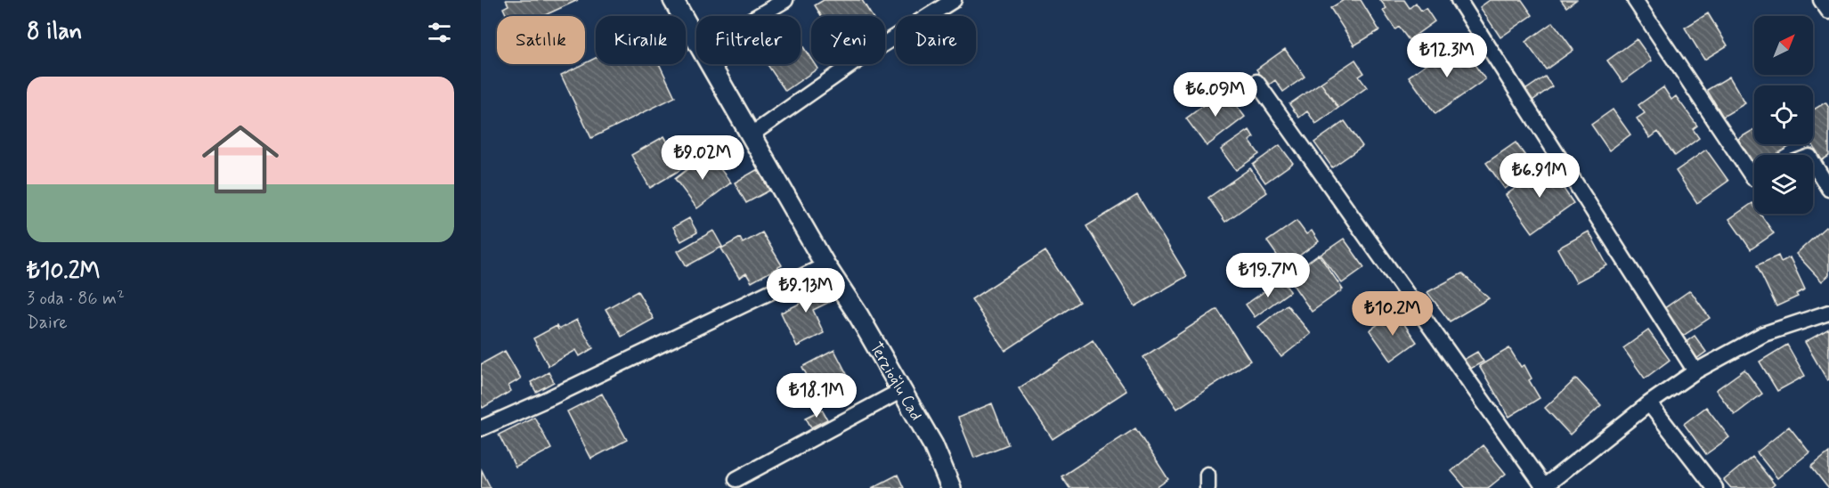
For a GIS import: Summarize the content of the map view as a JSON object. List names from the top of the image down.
{
  "streets": {
    "street": ["Terzioğlu Cad"]
  },
  "north": "top right",
  "page": {
    "heading": "8 ilan",
    "chip": [
      "Satılık",
      "Kiralık",
      "Filtreler",
      "Yeni",
      "Daire"
    ],
    "price": [
      "₺12.3M",
      "₺6.09M",
      "₺9.02M",
      "₺6.91M",
      "₺19.7M",
      "₺9.13M",
      "₺10.2M",
      "₺18.1M"
    ],
    "list": [
      {
        "name": "₺10.2M",
        "note": "3 oda · 86 m² · Daire"
      }
    ]
  }
}
